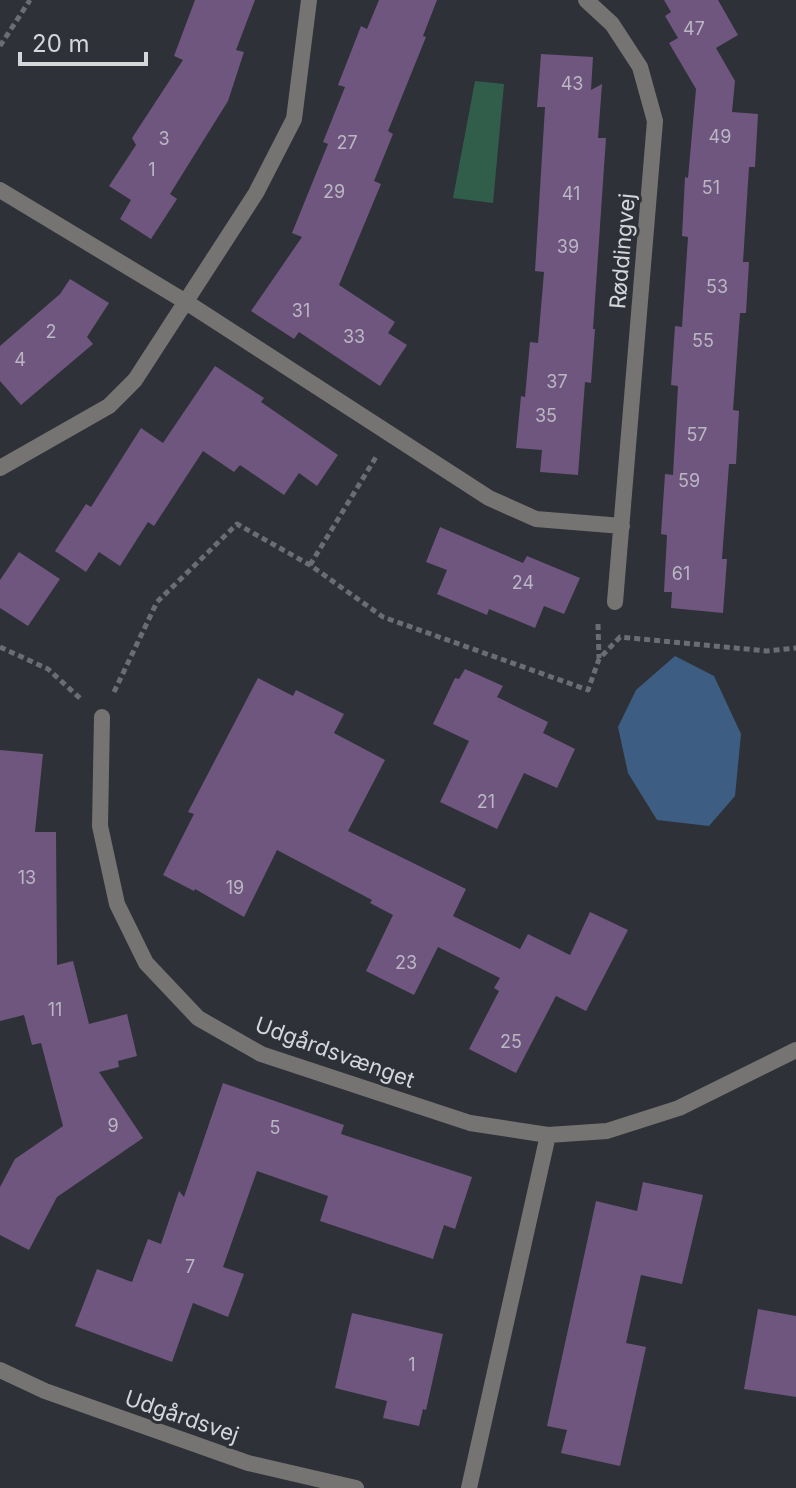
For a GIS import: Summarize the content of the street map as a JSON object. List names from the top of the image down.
{
  "streets": {
    "street": ["Røddingvej", "Udgårdsvænget", "Udgårdsvej"]
  },
  "house_numbers": [
    "47",
    "43",
    "49",
    "3",
    "27",
    "1",
    "51",
    "29",
    "41",
    "39",
    "53",
    "31",
    "2",
    "33",
    "55",
    "4",
    "37",
    "35",
    "57",
    "59",
    "61",
    "24",
    "21",
    "13",
    "19",
    "23",
    "11",
    "25",
    "9",
    "5",
    "7",
    "1"
  ],
  "scale_bar": "20 m"
}
